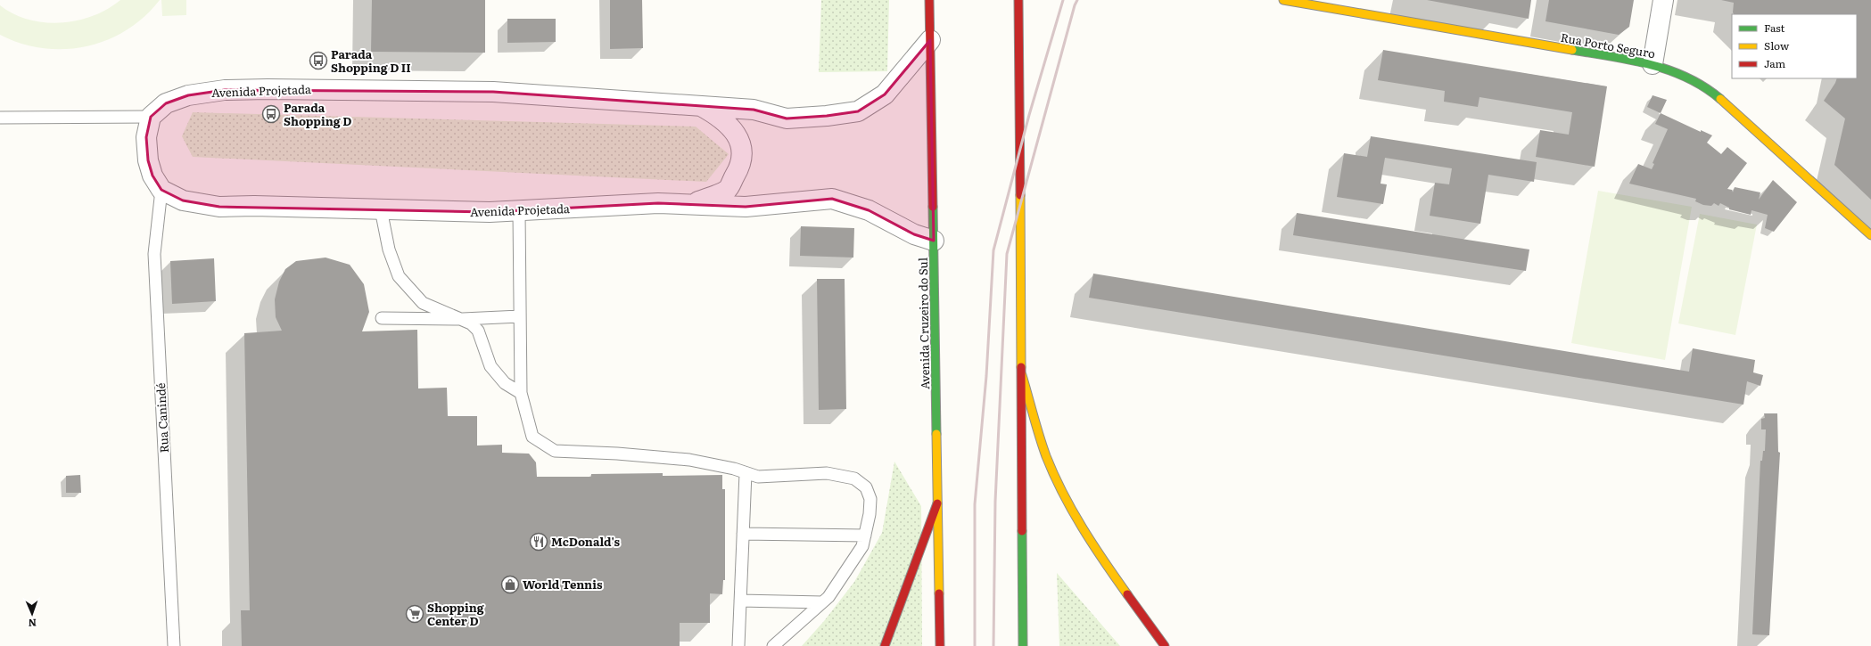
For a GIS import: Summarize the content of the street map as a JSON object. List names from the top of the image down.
{
  "streets": {
    "main road": ["Rua Porto Seguro", "Avenida Cruzeiro do Sul"],
    "street": ["Avenida Projetada"],
    "lane": ["Rua Canindé"]
  },
  "crossings": [
    ["Avenida Projetada", "Avenida Cruzeiro do Sul"],
    ["Avenida Projetada", "Rua Canindé"]
  ],
  "places": {
    "bus stop": ["Parada Shopping D II", "Parada Shopping D"],
    "restaurant": ["McDonald's"],
    "shop": ["World Tennis"],
    "supermarket": ["Shopping Center D"]
  },
  "legend": ["Fast", "Slow", "Jam"],
  "north": "bottom"
}
